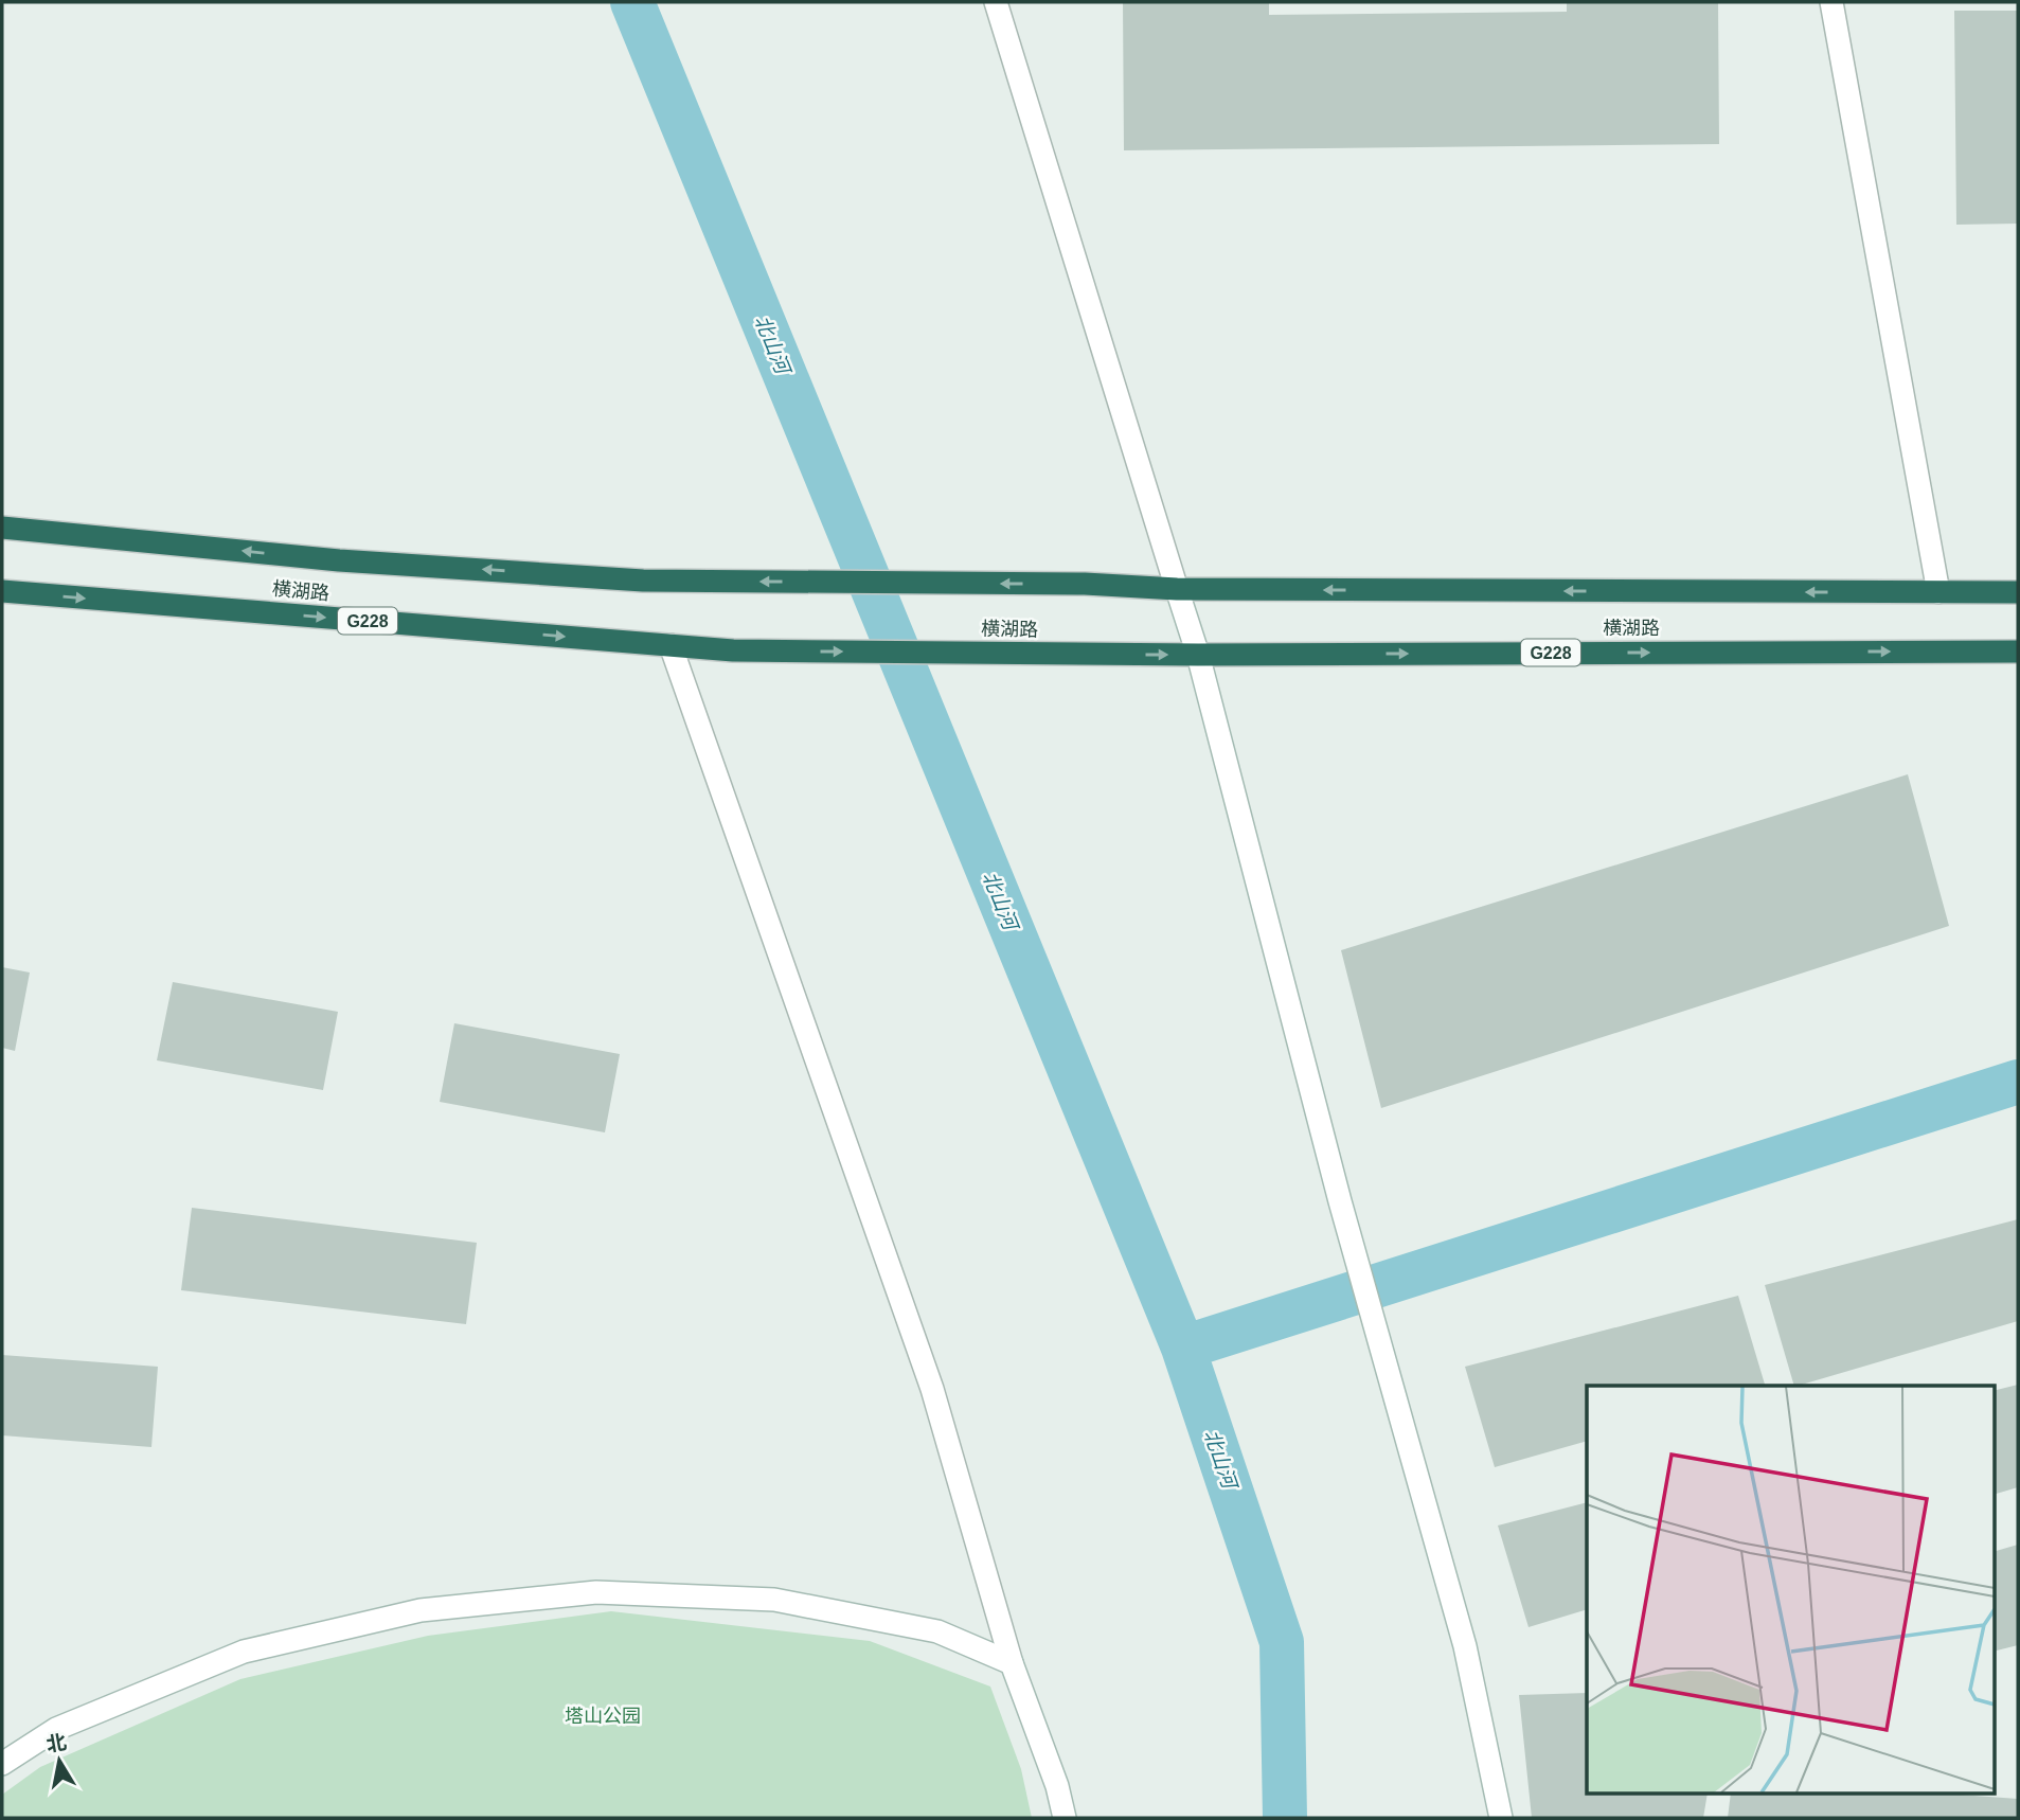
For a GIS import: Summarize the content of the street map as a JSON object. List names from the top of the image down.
{
  "streets": {
    "highway": ["横湖路", "G228"]
  },
  "water": ["北山河"],
  "parks": ["塔山公园"],
  "north": "top"
}
